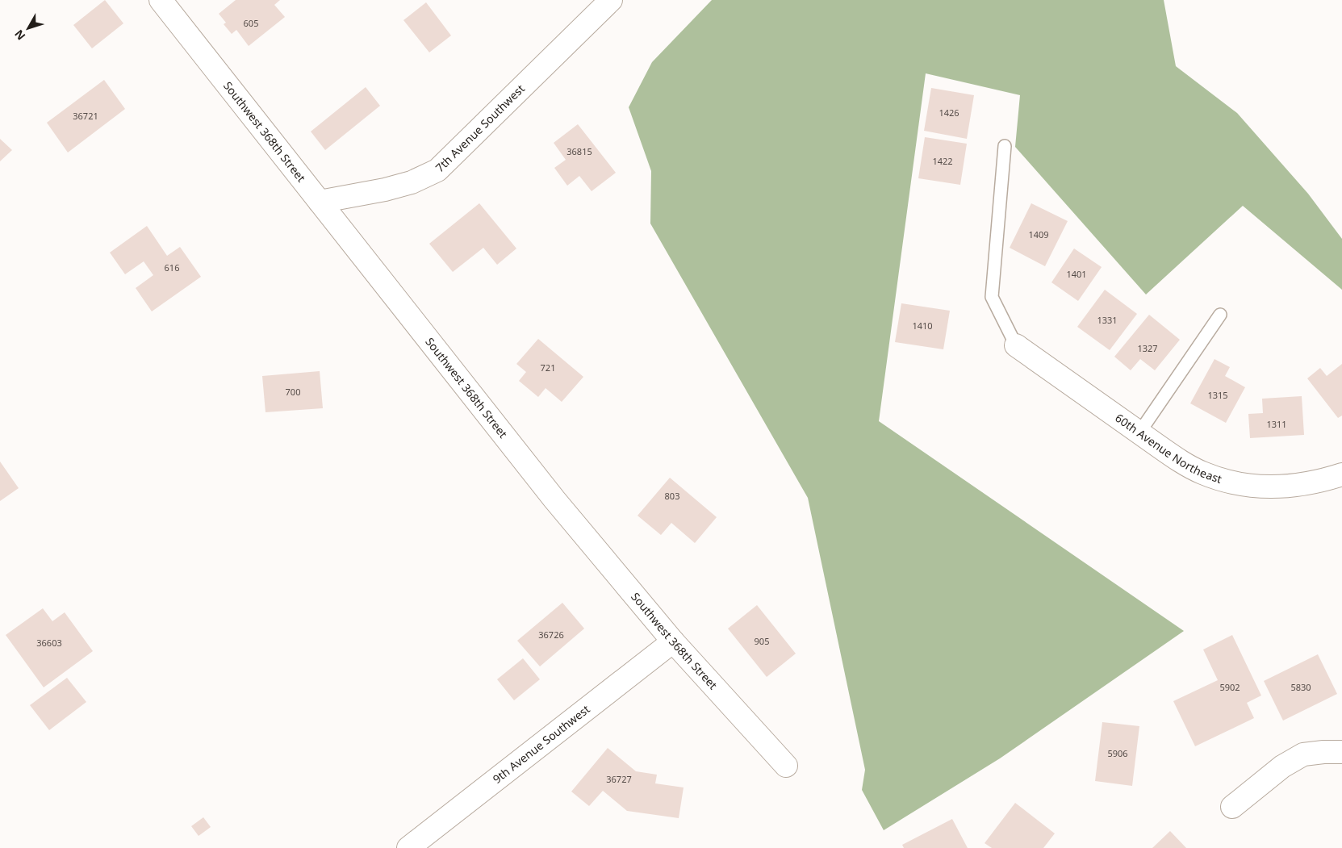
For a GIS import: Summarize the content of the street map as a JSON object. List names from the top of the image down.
{
  "streets": {
    "street": [
      "7th Avenue Southwest",
      "Southwest 368th Street",
      "60th Avenue Northeast",
      "9th Avenue Southwest"
    ]
  },
  "crossings": [
    ["7th Avenue Southwest", "Southwest 368th Street"],
    ["Southwest 368th Street", "9th Avenue Southwest"]
  ],
  "house_numbers": [
    "605",
    "1426",
    "36721",
    "36815",
    "1422",
    "1409",
    "616",
    "1401",
    "1331",
    "1410",
    "1327",
    "721",
    "700",
    "1315",
    "1311",
    "803",
    "36726",
    "905",
    "36603",
    "5902",
    "5830",
    "5906",
    "36727"
  ],
  "north": "bottom left"
}
